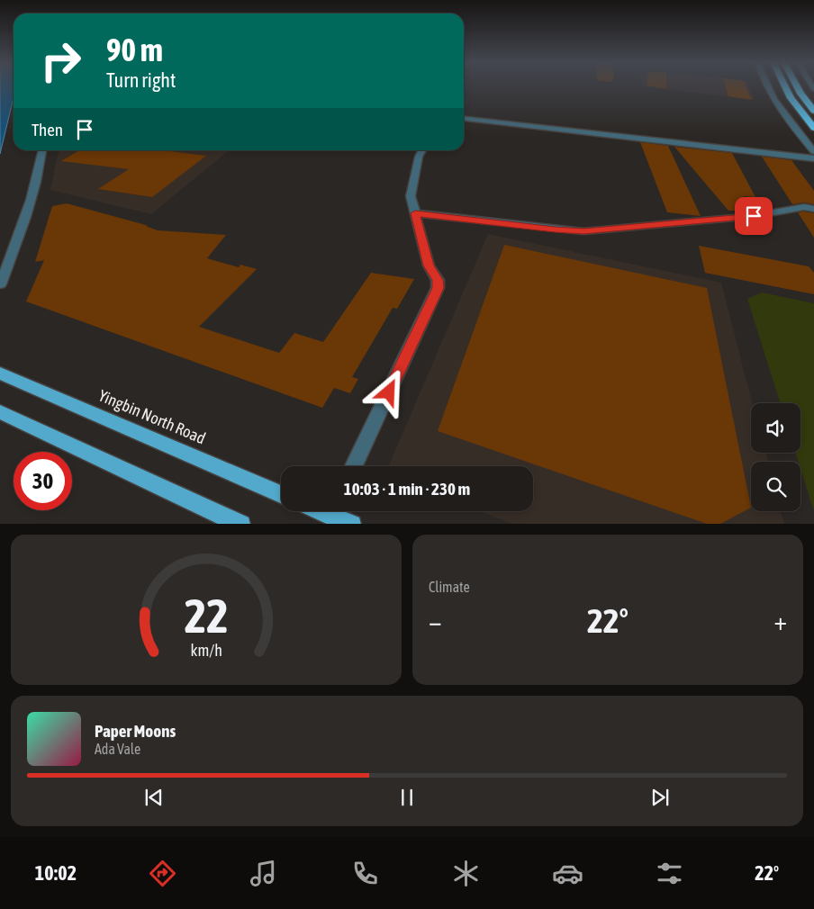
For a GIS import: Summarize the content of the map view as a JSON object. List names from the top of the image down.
{
  "streets": {
    "main road": ["Yingbin North Road"]
  },
  "page": {
    "turn": ["90 m", "Turn right"],
    "then": "Then",
    "limit": "30",
    "trip": "10:03 · 1 min · 230 m",
    "tile": "Climate",
    "heat": ["−", "22°", "+"],
    "song": ["Paper Moons", "Ada Vale"],
    "tabs": ["10:02", "22°"],
    "gauge": ["22", "km/h"]
  }
}
